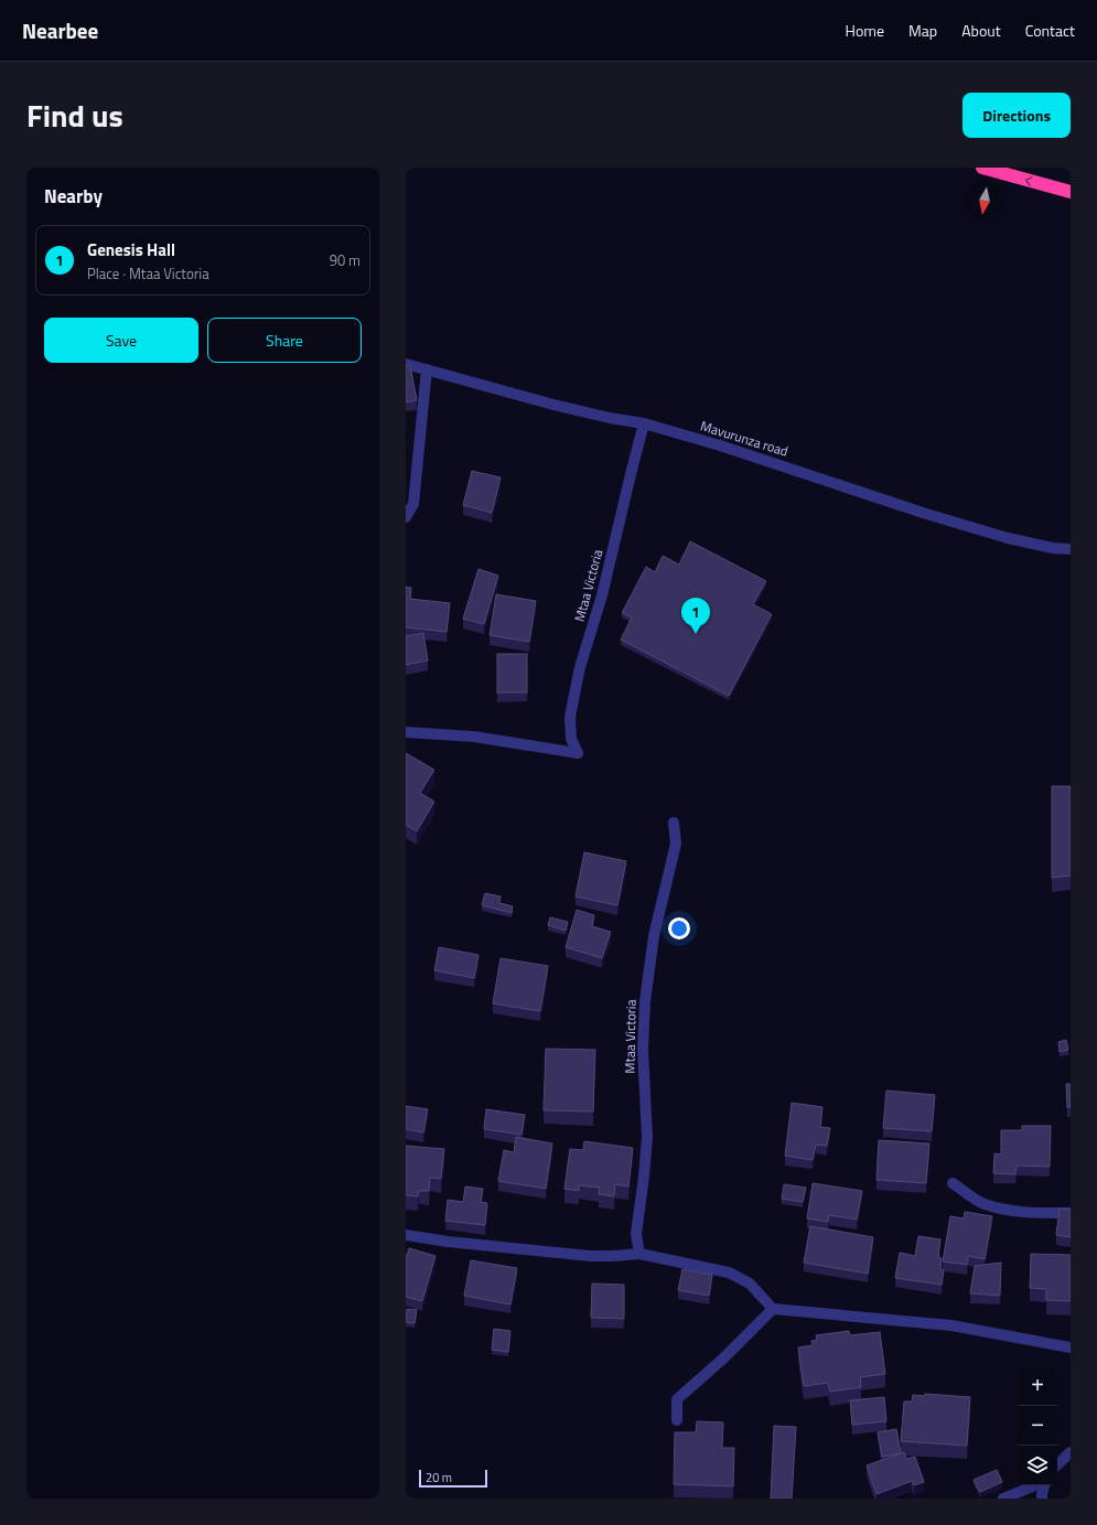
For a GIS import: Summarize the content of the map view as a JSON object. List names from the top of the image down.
{
  "streets": {
    "street": ["Mavurunza road", "Mtaa Victoria"]
  },
  "crossings": [
    ["Mavurunza road", "Mtaa Victoria"]
  ],
  "scale_bar": "20 m",
  "north": "bottom",
  "page": {
    "header": "Nearbee",
    "nav": [
      "Home",
      "Map",
      "About",
      "Contact"
    ],
    "title": "Find us",
    "buttons": [
      "Directions",
      ["Save", "Share"]
    ],
    "heading": "Nearby",
    "list": [
      {
        "mark": "1",
        "name": "Genesis Hall",
        "note": "Place · Mtaa Victoria",
        "value": "90 m"
      }
    ],
    "pins": "1",
    "map_buttons": ["+", "−"],
    "scale": "20 m"
  }
}
